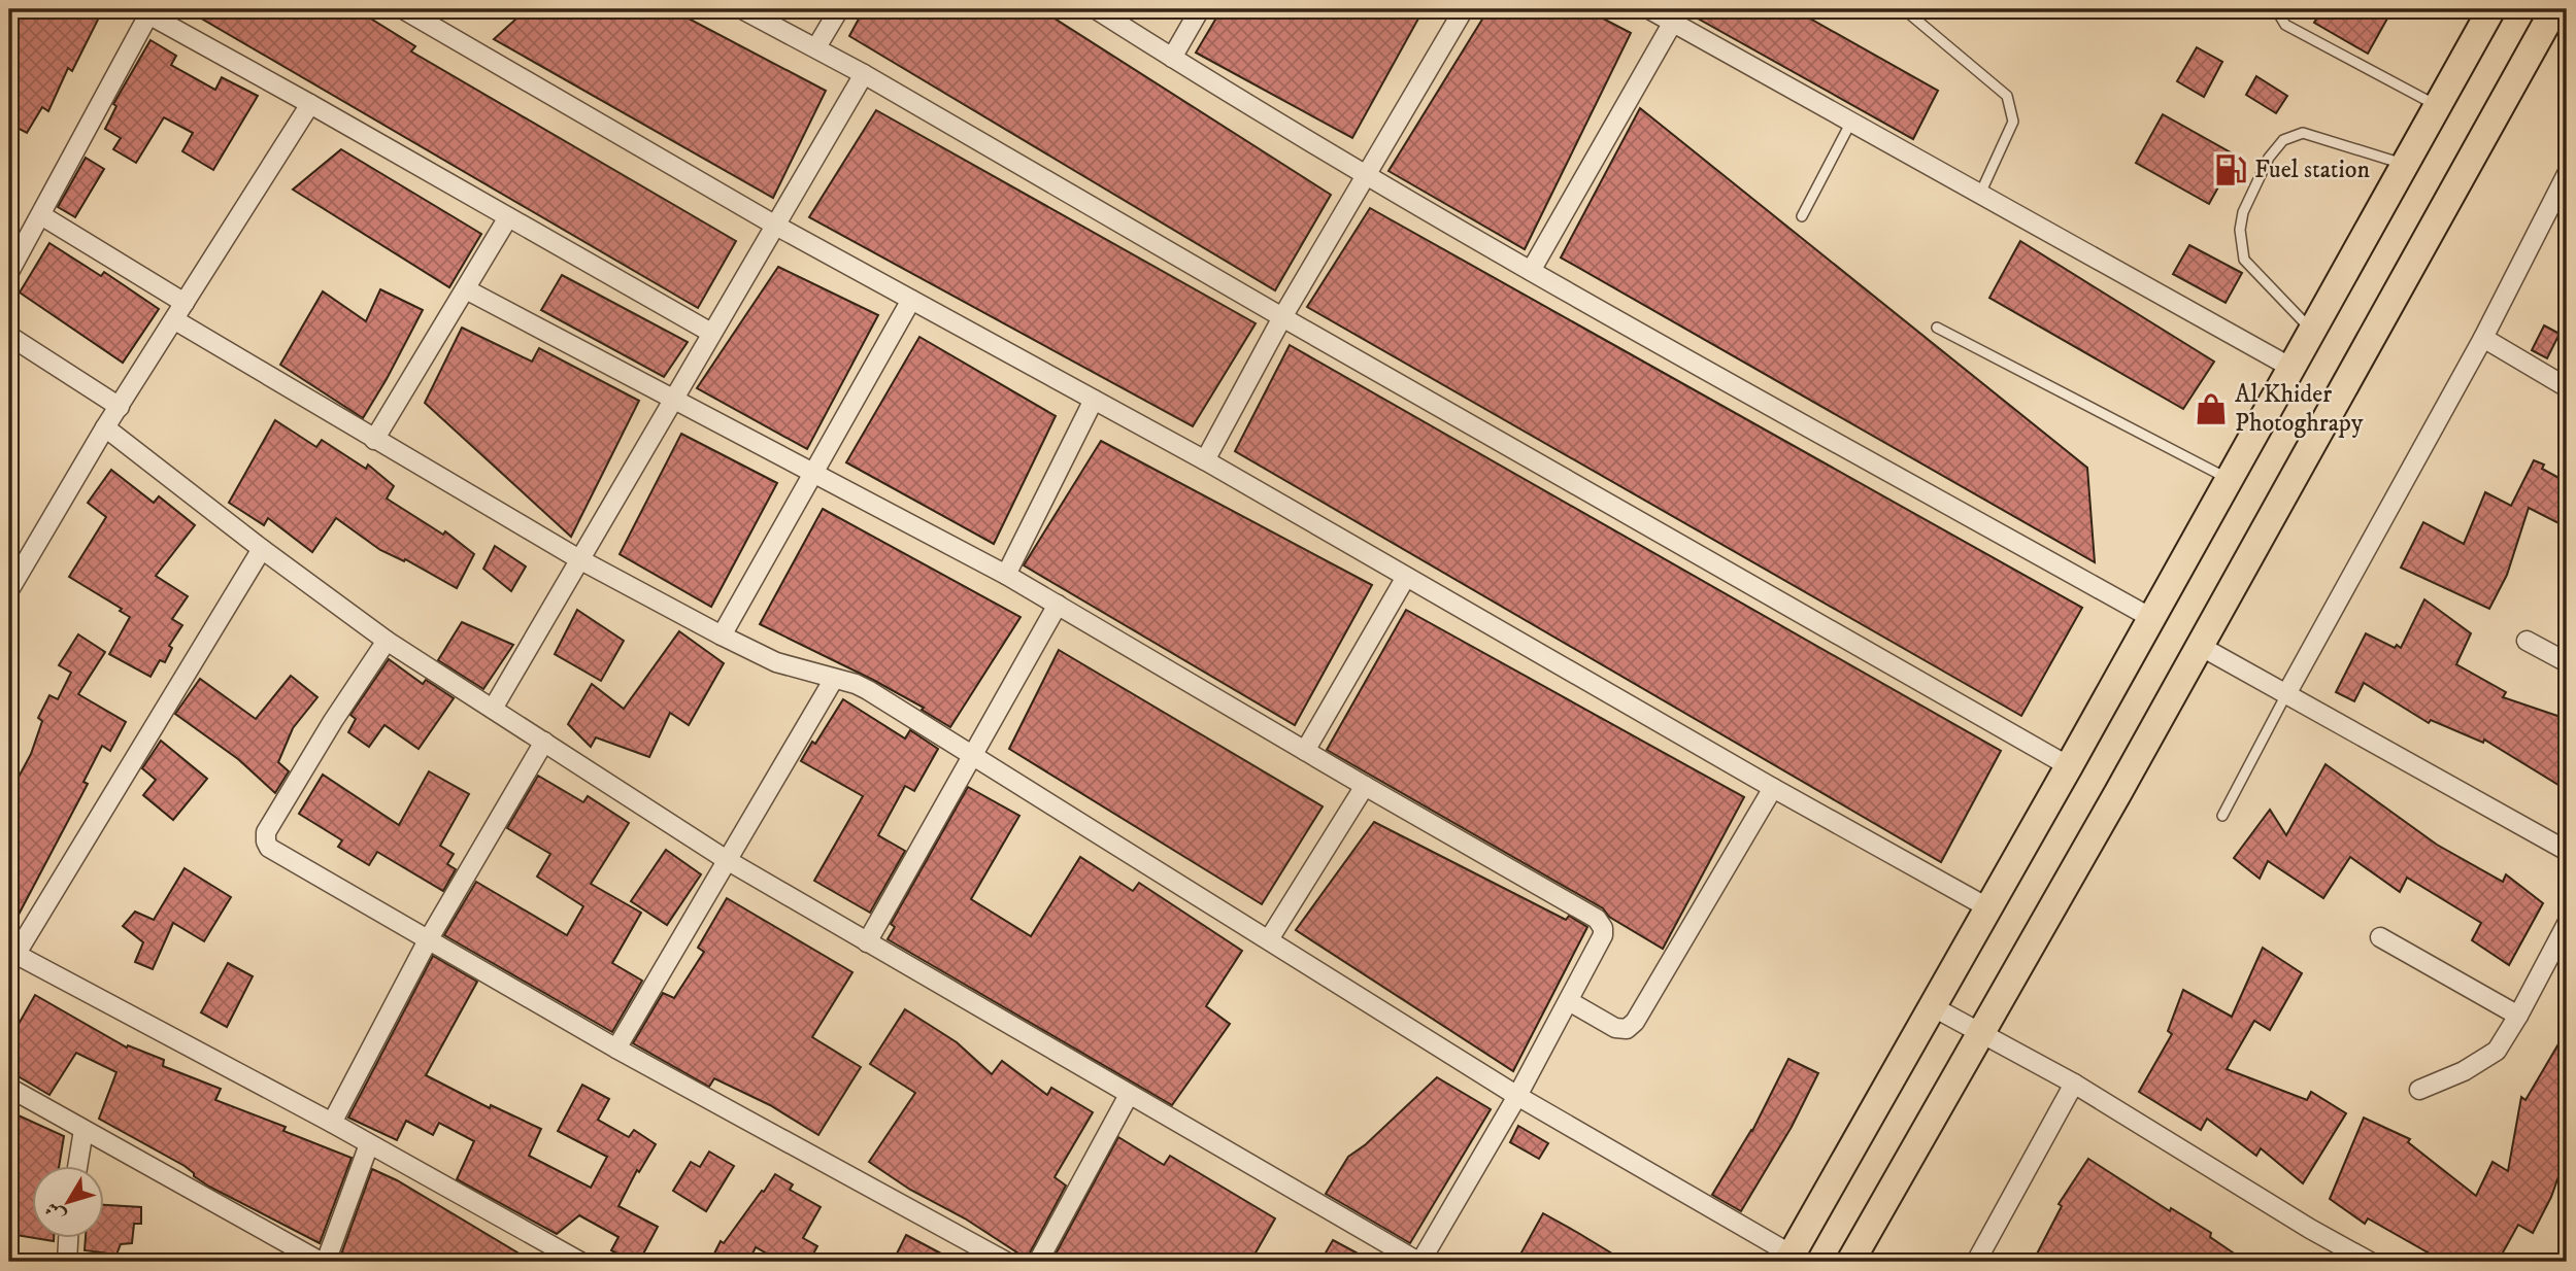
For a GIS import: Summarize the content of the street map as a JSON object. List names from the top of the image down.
{
  "places": {
    "fuel station": ["Fuel station"],
    "shop": ["Al Khider Photoghrapy"]
  },
  "north": "bottom left"
}
